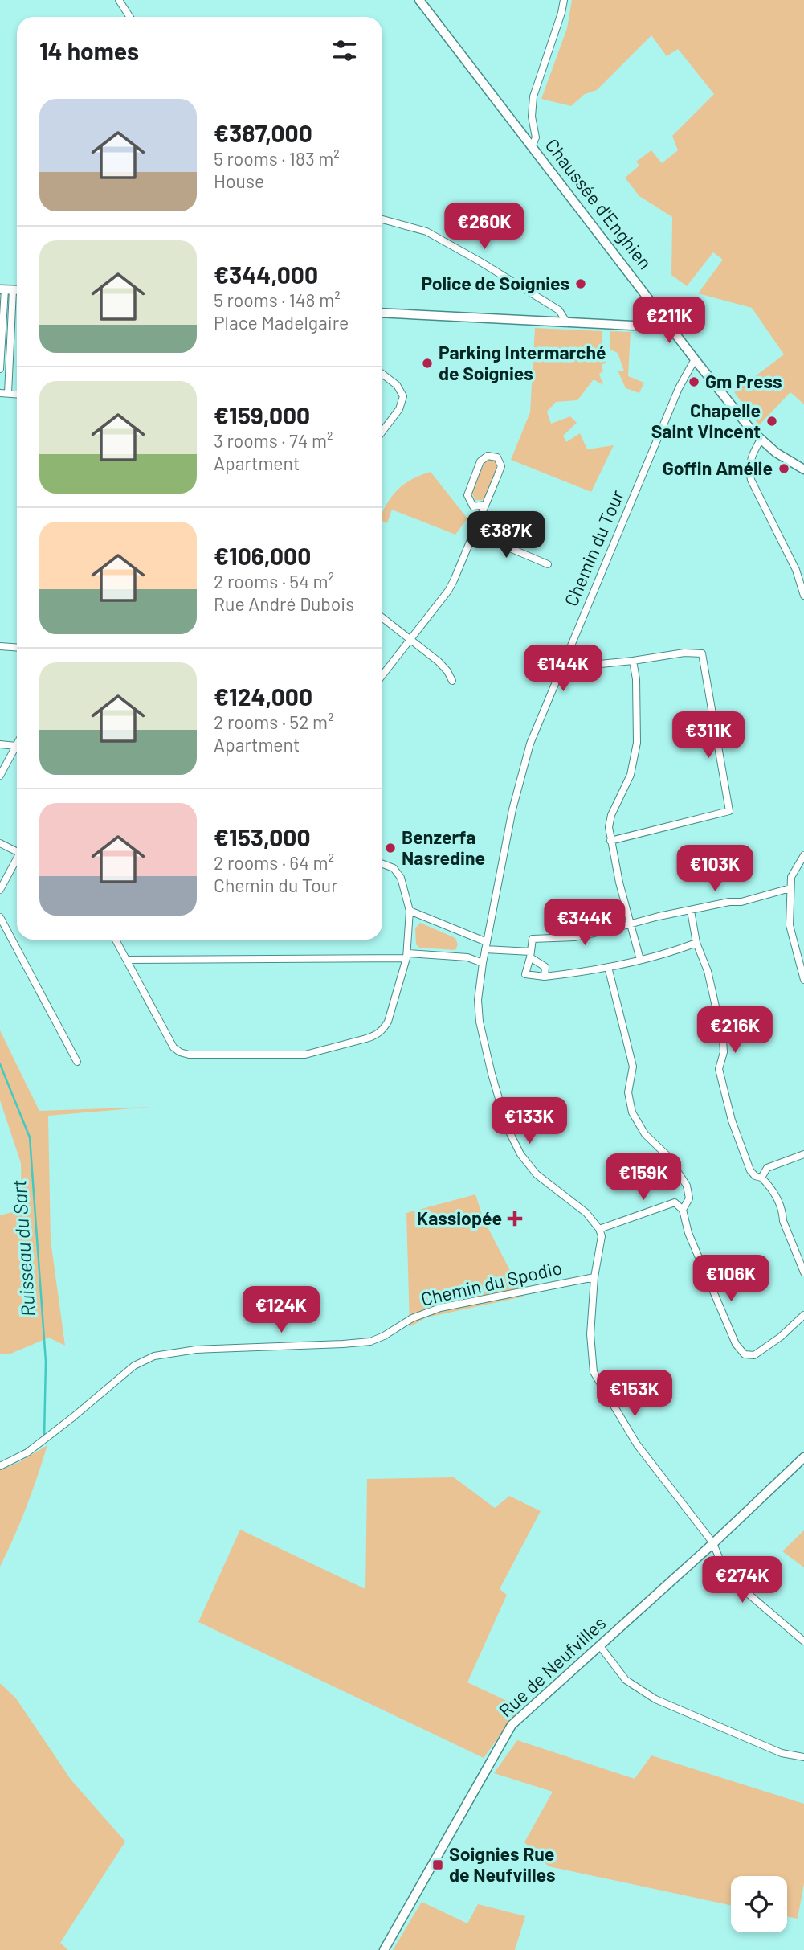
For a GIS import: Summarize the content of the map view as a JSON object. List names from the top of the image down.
{
  "streets": {
    "main road": ["Chaussée d'Enghien", "Rue de Neufvilles"],
    "street": ["Chemin du Tour", "Chemin du Spodio"]
  },
  "crossings": [
    ["Chaussée d'Enghien", "Chemin du Tour"]
  ],
  "water": ["Ruisseau du Sart"],
  "places": {
    "other": [
      "Police de Soignies",
      "Parking Intermarché de Soignies",
      "Gm Press",
      "Chapelle Saint Vincent",
      "Goffin Amélie",
      "Benzerfa Nasredine"
    ],
    "health": ["Kassiopée"],
    "transit": ["Soignies Rue de Neufvilles"]
  },
  "page": {
    "heading": "14 homes",
    "list": [
      {
        "name": "€387,000",
        "note": "5 rooms · 183 m² · House"
      },
      {
        "name": "€344,000",
        "note": "5 rooms · 148 m² · Place Madelgaire"
      },
      {
        "name": "€159,000",
        "note": "3 rooms · 74 m² · Apartment"
      },
      {
        "name": "€106,000",
        "note": "2 rooms · 54 m² · Rue André Dubois"
      },
      {
        "name": "€124,000",
        "note": "2 rooms · 52 m² · Apartment"
      },
      {
        "name": "€153,000",
        "note": "2 rooms · 64 m² · Chemin du Tour"
      }
    ],
    "price": [
      "€260K",
      "€211K",
      "€387K",
      "€144K",
      "€311K",
      "€103K",
      "€344K",
      "€216K",
      "€133K",
      "€159K",
      "€106K",
      "€124K",
      "€153K",
      "€274K"
    ]
  }
}
